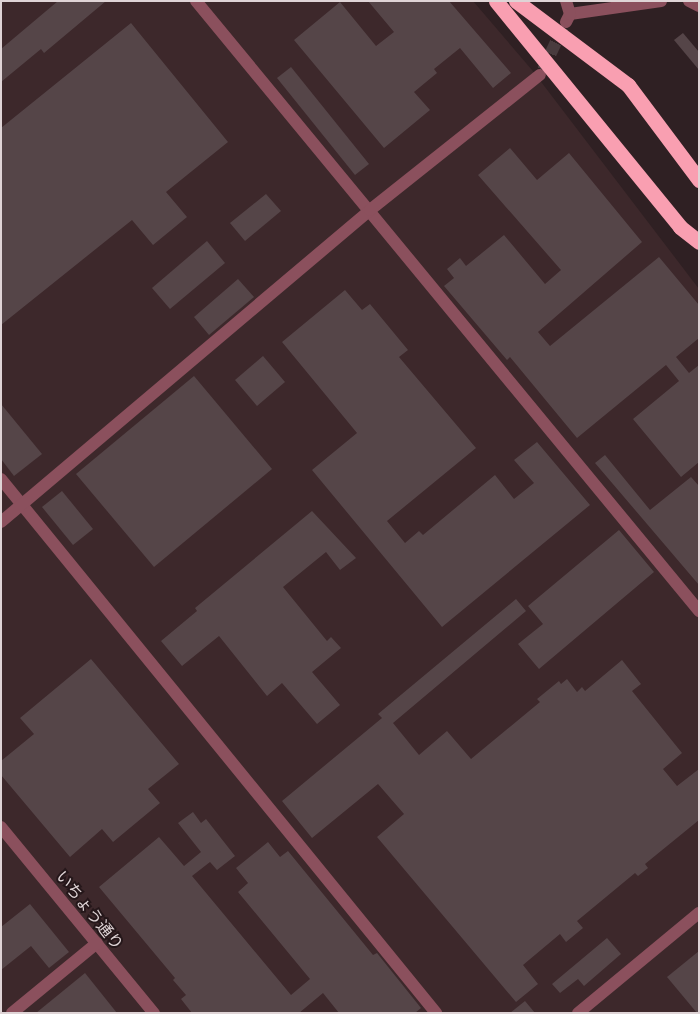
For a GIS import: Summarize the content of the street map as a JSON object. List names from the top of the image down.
{
  "streets": {
    "street": ["いちょう通り"]
  }
}
